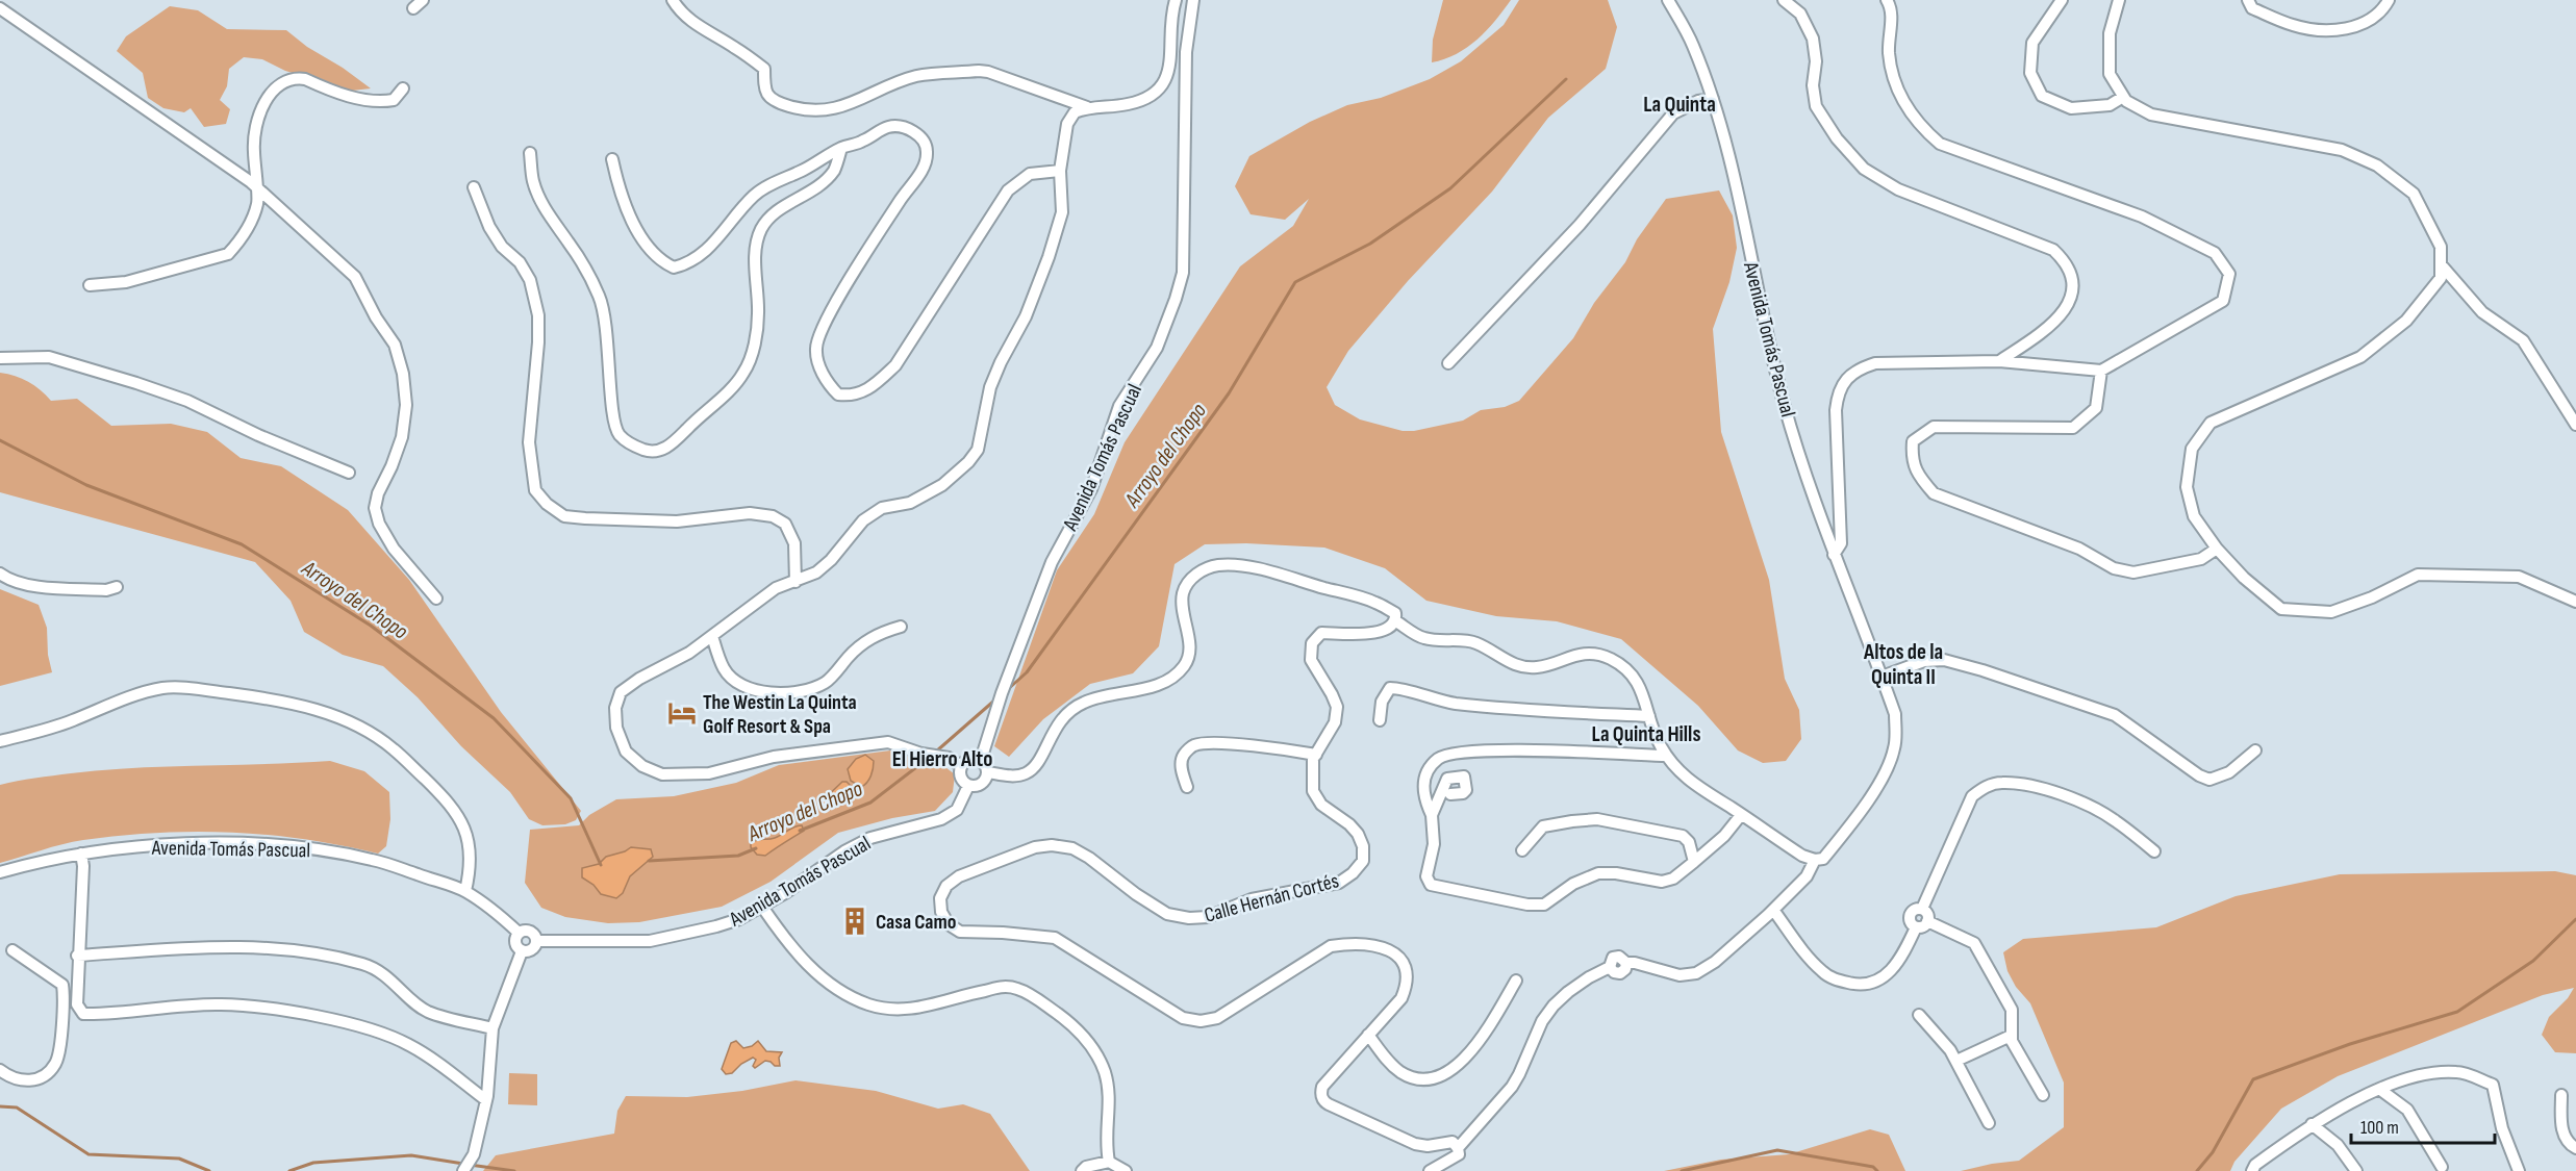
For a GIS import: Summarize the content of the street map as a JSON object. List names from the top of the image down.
{
  "streets": {
    "street": ["Avenida Tomás Pascual", "Calle Hernán Cortés"]
  },
  "crossings": [
    ["Avenida Tomás Pascual", "Calle Hernán Cortés"]
  ],
  "districts": [
    "La Quinta",
    "Altos de la Quinta II",
    "La Quinta Hills",
    "El Hierro Alto"
  ],
  "water": ["Arroyo del Chopo"],
  "places": {
    "hotel": ["The Westin La Quinta Golf Resort & Spa"],
    "building": ["Casa Camo"]
  },
  "scale_bar": "100 m"
}
